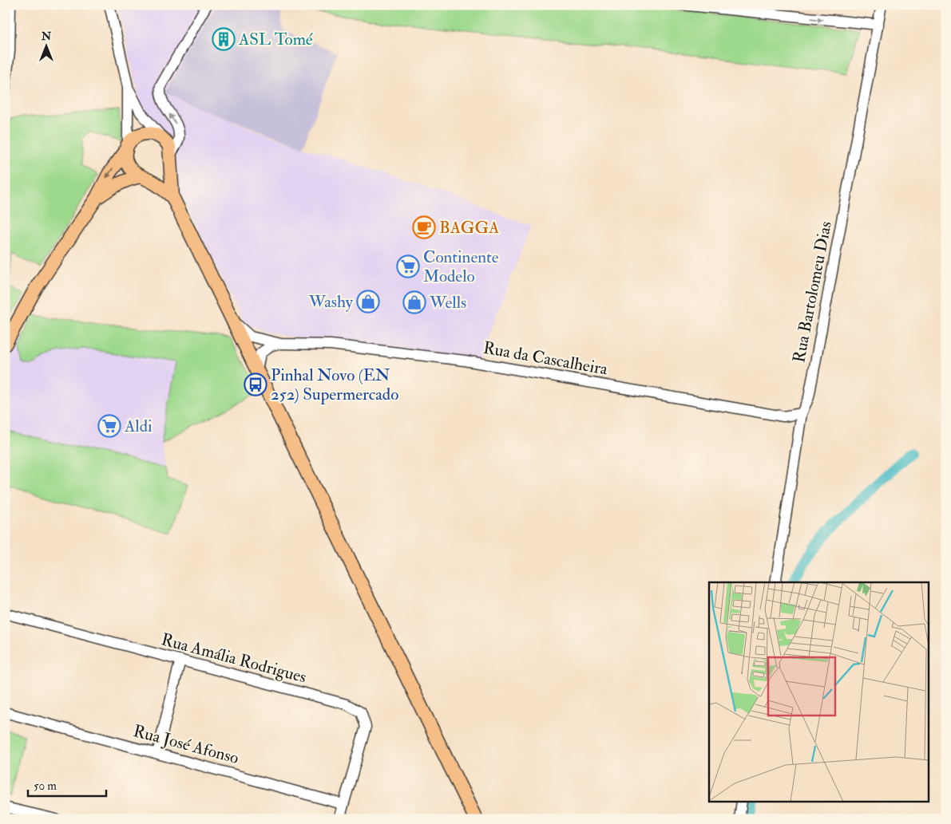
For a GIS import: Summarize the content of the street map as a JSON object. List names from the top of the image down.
{
  "streets": {
    "street": [
      "Rua Bartolomeu Dias",
      "Rua da Cascalheira",
      "Rua Amália Rodrigues",
      "Rua José Afonso"
    ]
  },
  "crossings": [
    ["Rua Bartolomeu Dias", "Rua da Cascalheira"],
    ["Rua Amália Rodrigues", "Rua José Afonso"]
  ],
  "places": {
    "building": ["ASL Tomé"],
    "cafe": ["BAGGA"],
    "supermarket": ["Continente Modelo", "Aldi"],
    "shop": ["Washy", "Wells"],
    "bus stop": ["Pinhal Novo (EN 252) Supermercado"]
  },
  "scale_bar": "50 m",
  "north": "top"
}
